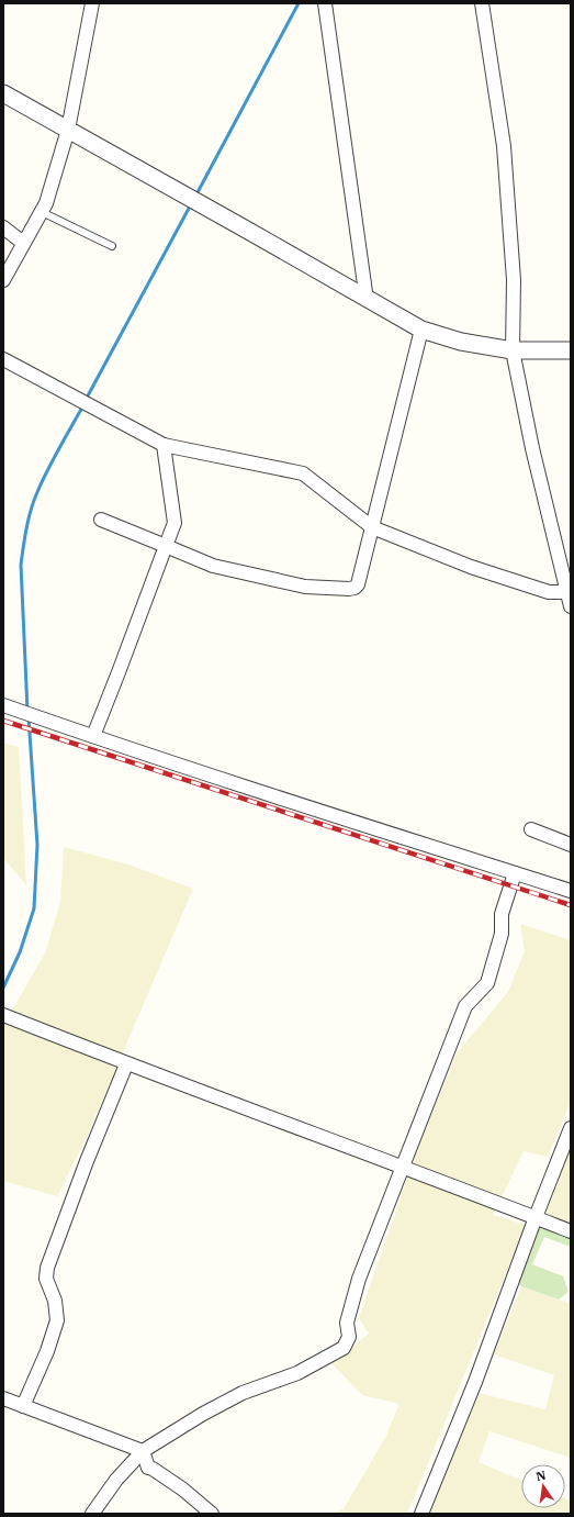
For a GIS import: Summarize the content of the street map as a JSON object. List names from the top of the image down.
{
  "north": "top"
}
